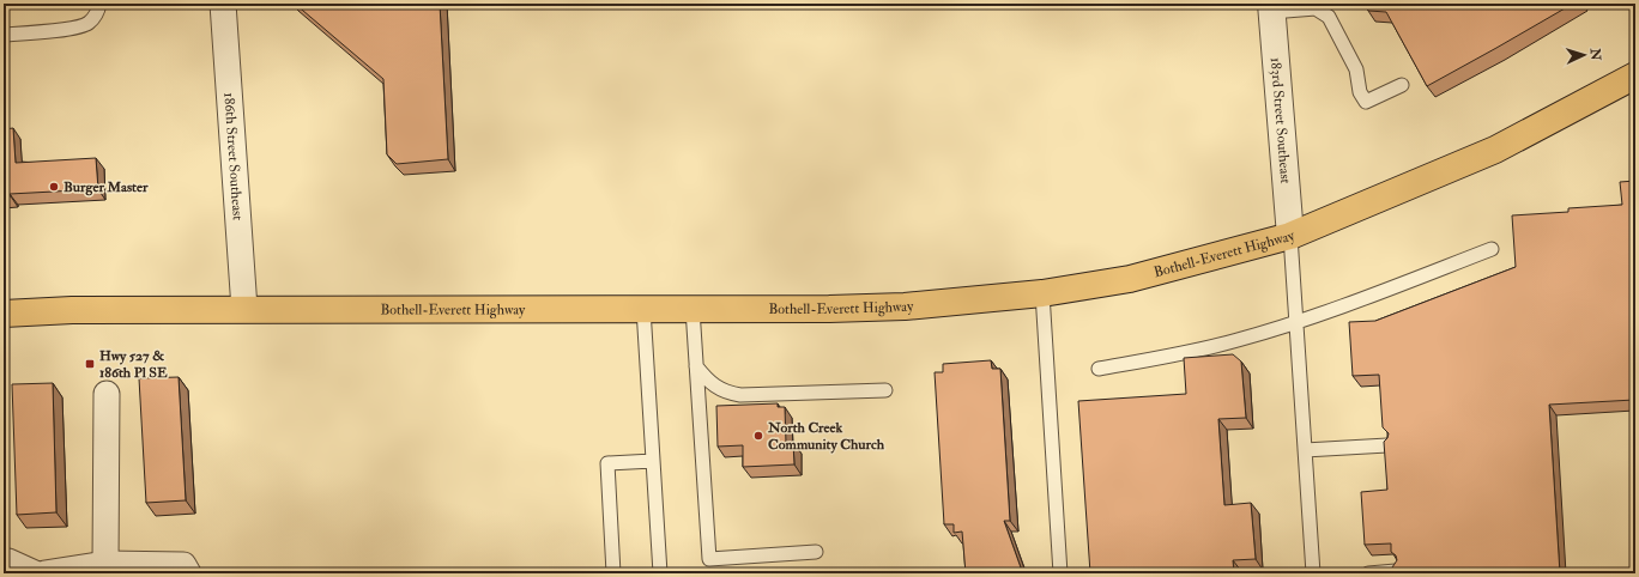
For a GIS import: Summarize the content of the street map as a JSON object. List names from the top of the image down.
{
  "streets": {
    "main road": ["Bothell-Everett Highway"],
    "street": ["183rd Street Southeast", "186th Street Southeast"]
  },
  "crossings": [
    ["183rd Street Southeast", "Bothell-Everett Highway"],
    ["186th Street Southeast", "Bothell-Everett Highway"]
  ],
  "places": {
    "other": ["Burger Master", "North Creek Community Church"],
    "transit": ["Hwy 527 & 186th Pl SE"]
  },
  "north": "right"
}
